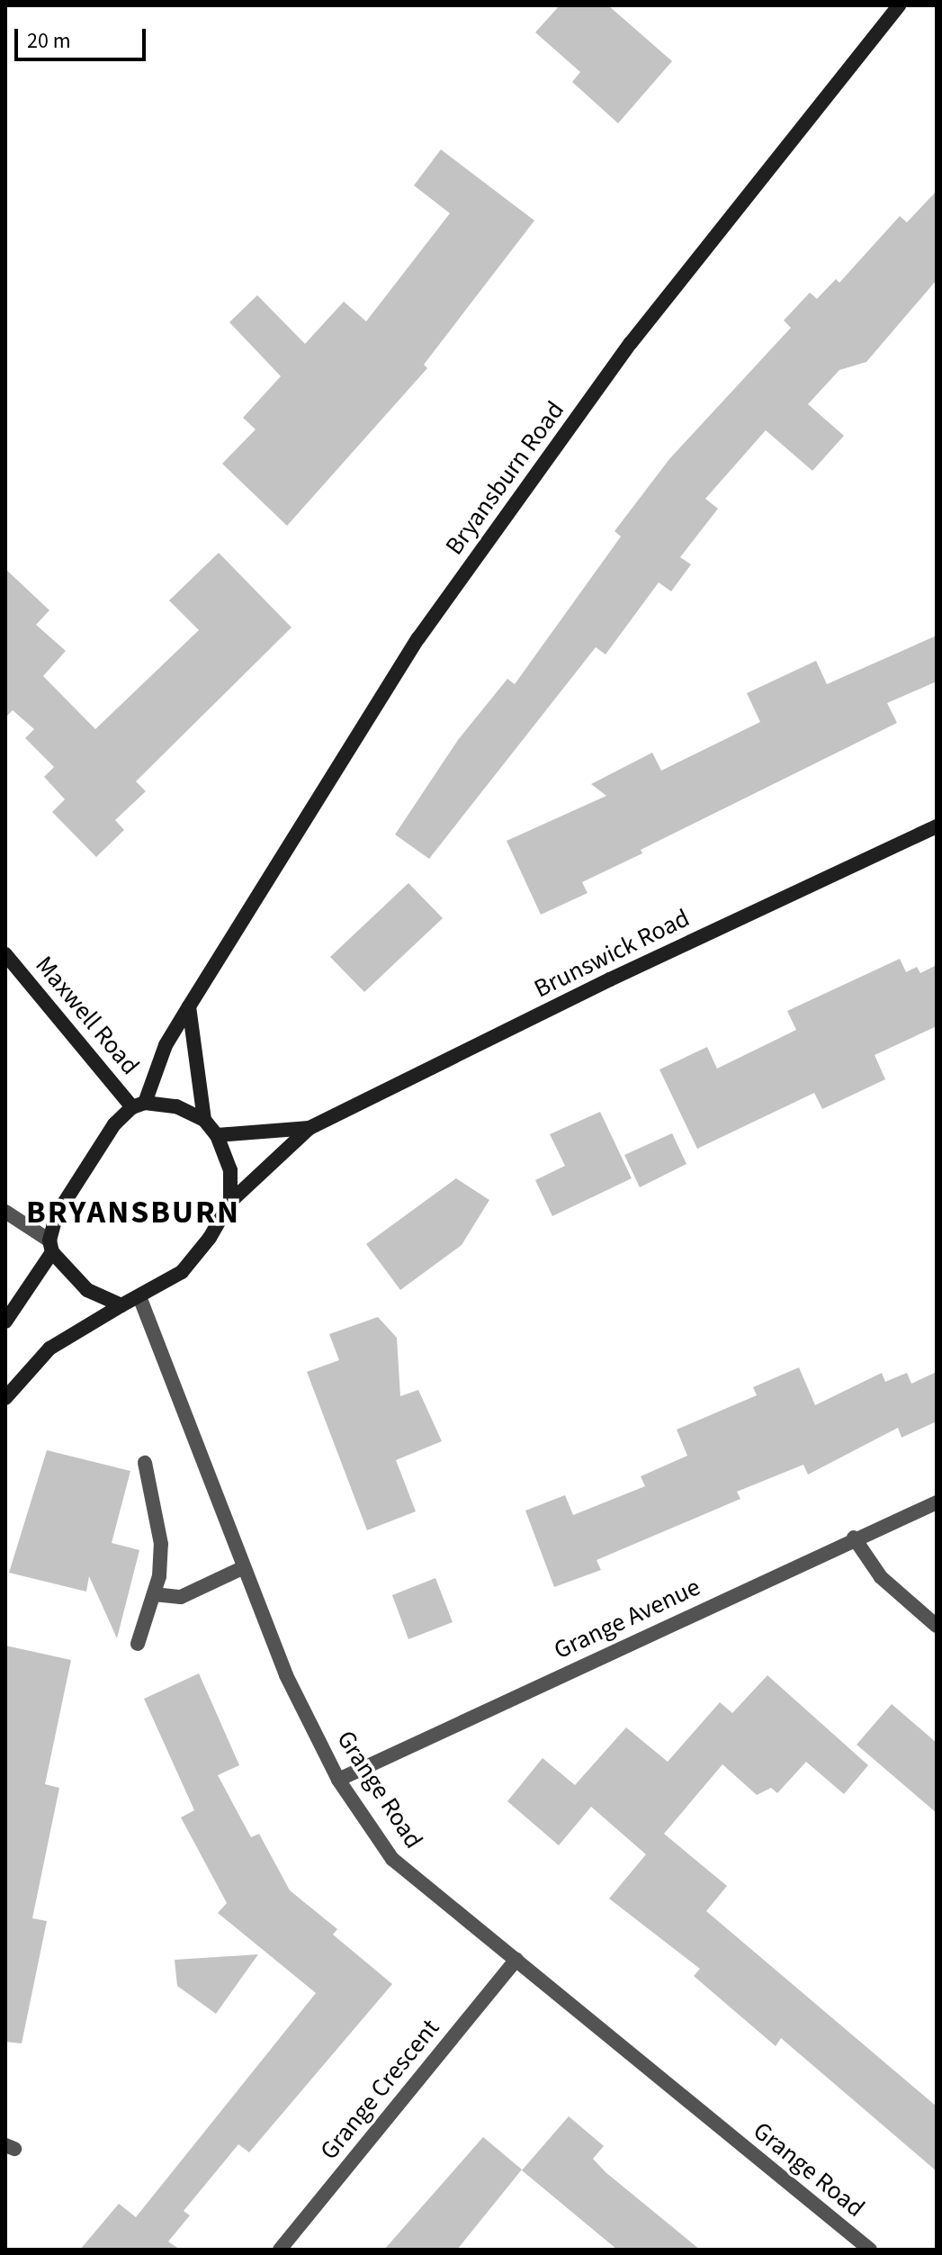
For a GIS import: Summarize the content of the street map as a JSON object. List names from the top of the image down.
{
  "streets": {
    "main road": ["Bryansburn Road", "Brunswick Road", "Maxwell Road"],
    "street": ["Grange Avenue", "Grange Road", "Grange Crescent"]
  },
  "crossings": [
    ["Bryansburn Road", "Brunswick Road"],
    ["Bryansburn Road", "Maxwell Road"],
    ["Bryansburn Road", "Grange Road"],
    ["Brunswick Road", "Maxwell Road"],
    ["Brunswick Road", "Grange Road"],
    ["Maxwell Road", "Grange Road"],
    ["Grange Avenue", "Grange Road"],
    ["Grange Road", "Grange Crescent"]
  ],
  "districts": ["BRYANSBURN"],
  "scale_bar": "20 m"
}
